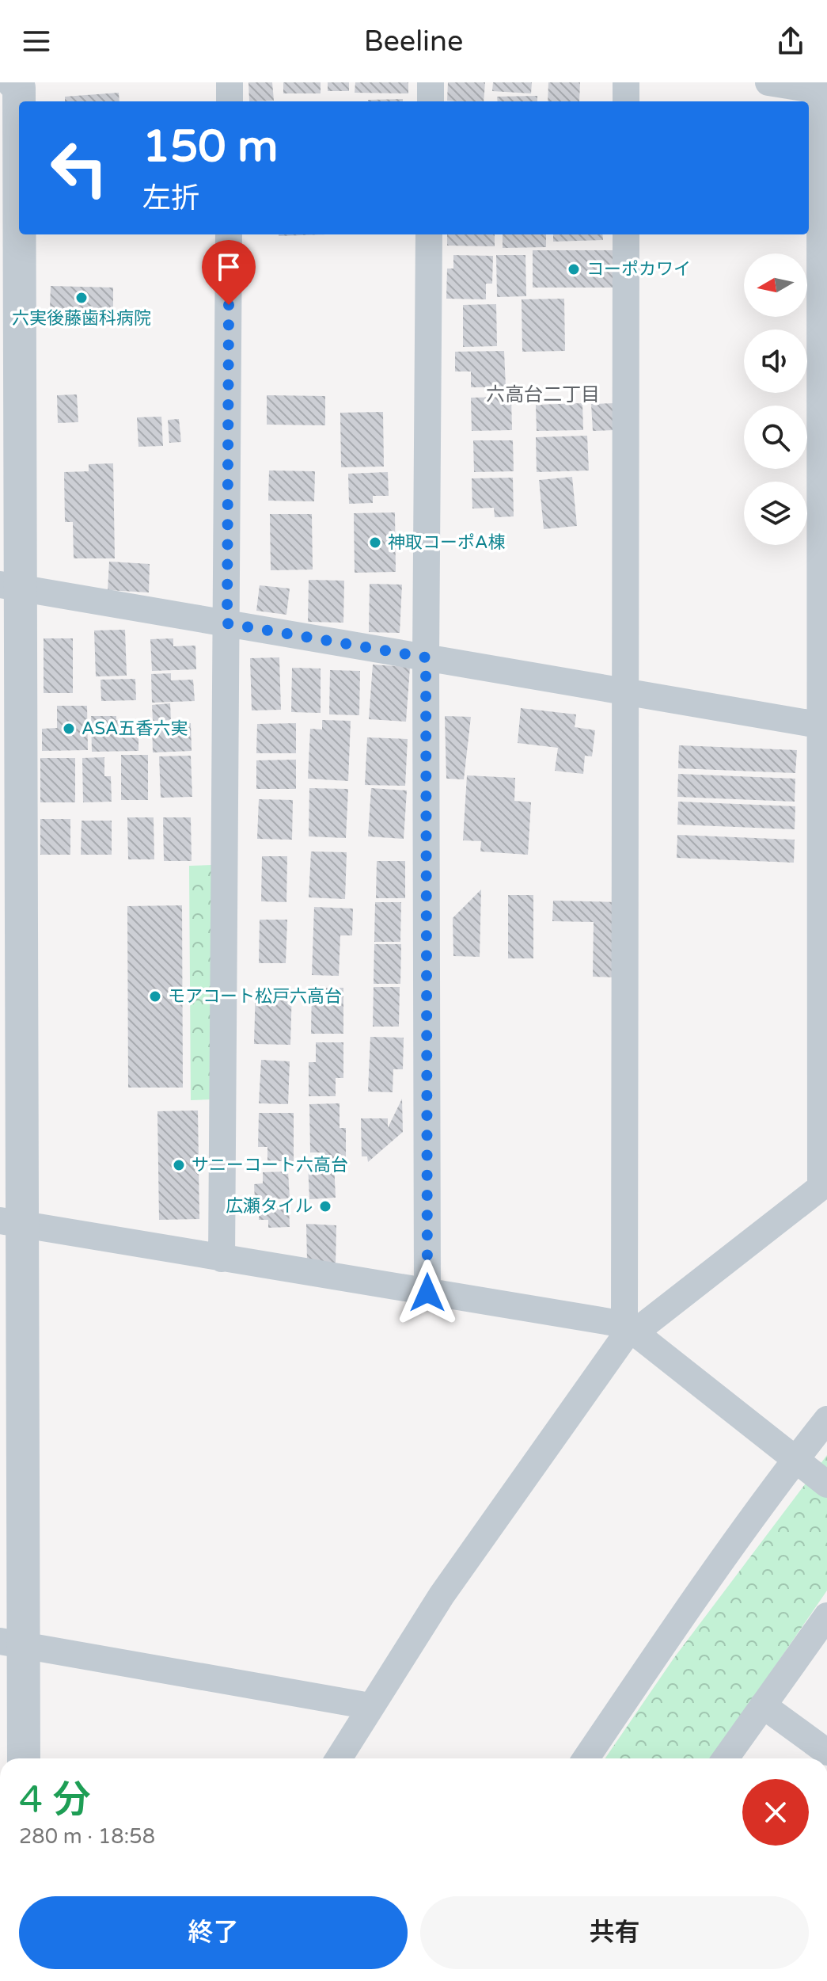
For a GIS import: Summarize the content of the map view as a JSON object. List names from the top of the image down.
{
  "districts": ["六高台二丁目"],
  "places": [
    "コーポカワイ",
    "六実後藤歯科病院",
    "神取コーポA棟",
    "ASA五香六実",
    "モアコート松戸六高台",
    "サニーコート六高台",
    "広瀬タイル"
  ],
  "north": "left",
  "page": {
    "header": "Beeline",
    "turn": ["150 m", "左折"],
    "heading": ["4 分", "280 m · 18:58"],
    "buttons": ["終了", "共有"]
  }
}
